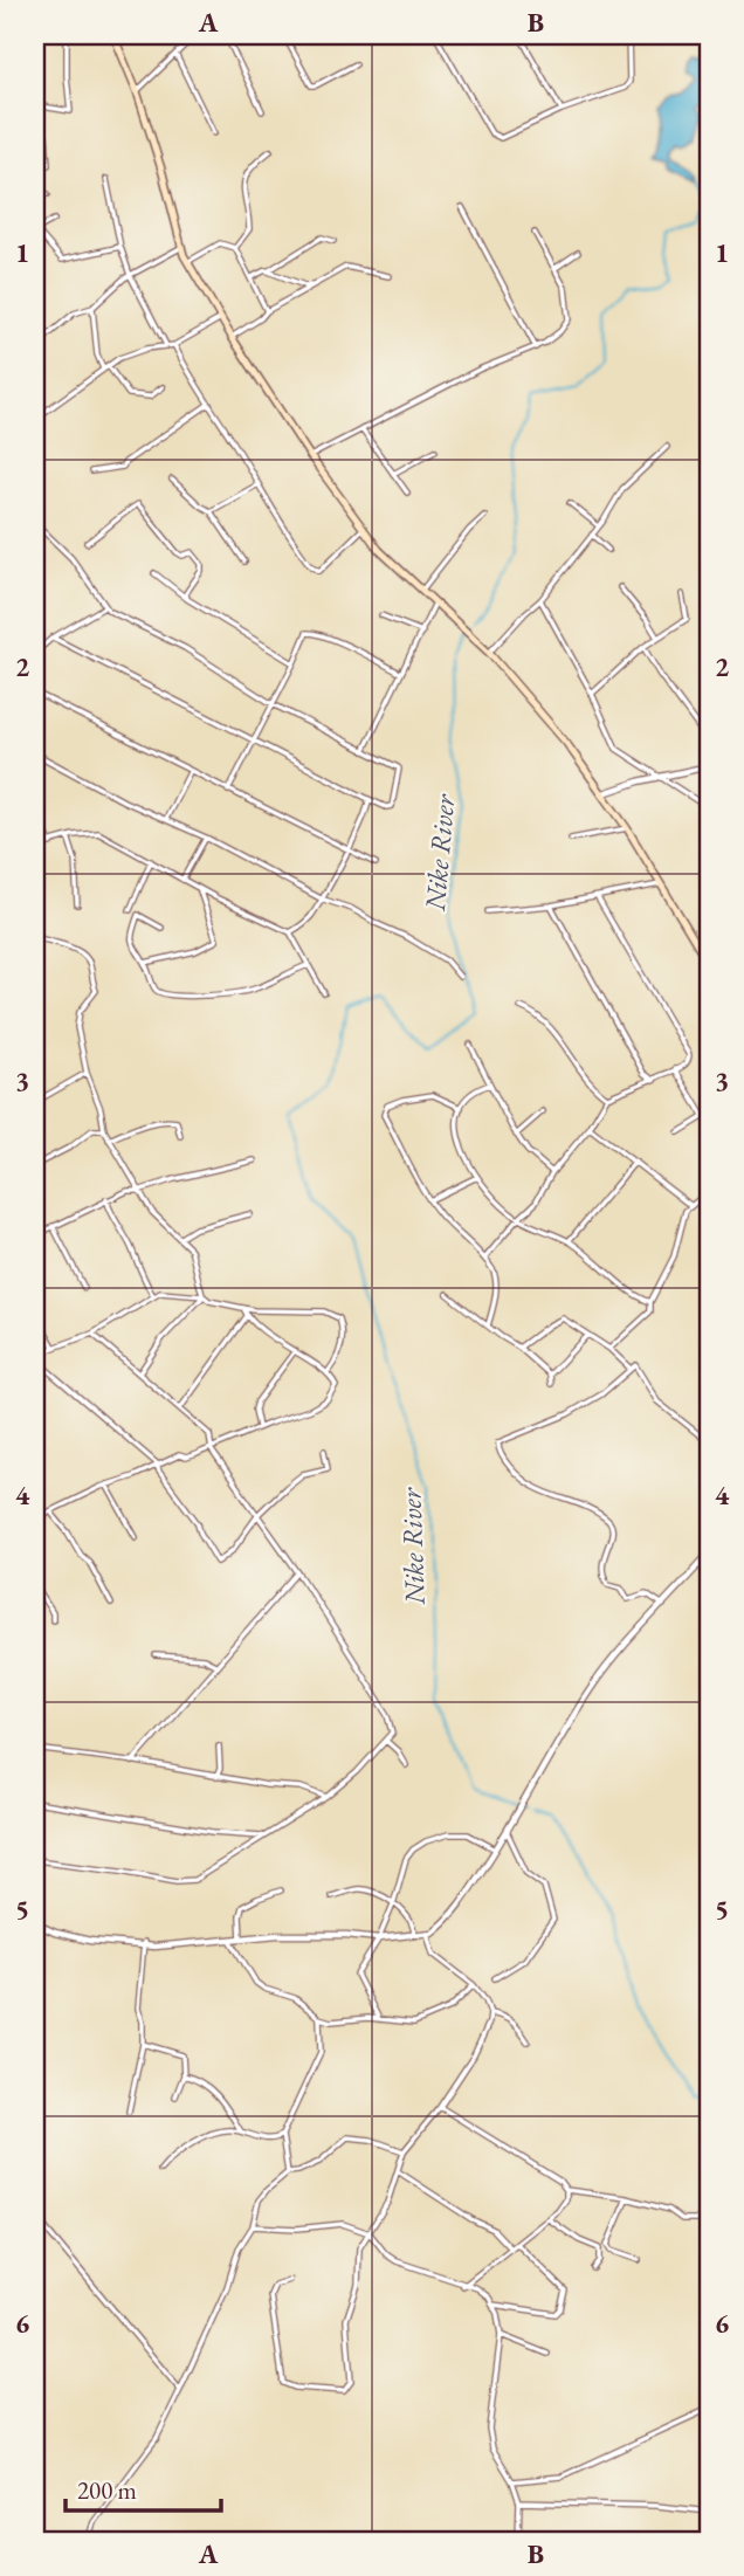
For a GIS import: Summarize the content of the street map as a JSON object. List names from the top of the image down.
{
  "water": ["Nike River"],
  "scale_bar": "200 m",
  "grid": {
    "columns": ["A", "B"],
    "rows": [
      "1",
      "2",
      "3",
      "4",
      "5",
      "6"
    ]
  }
}
